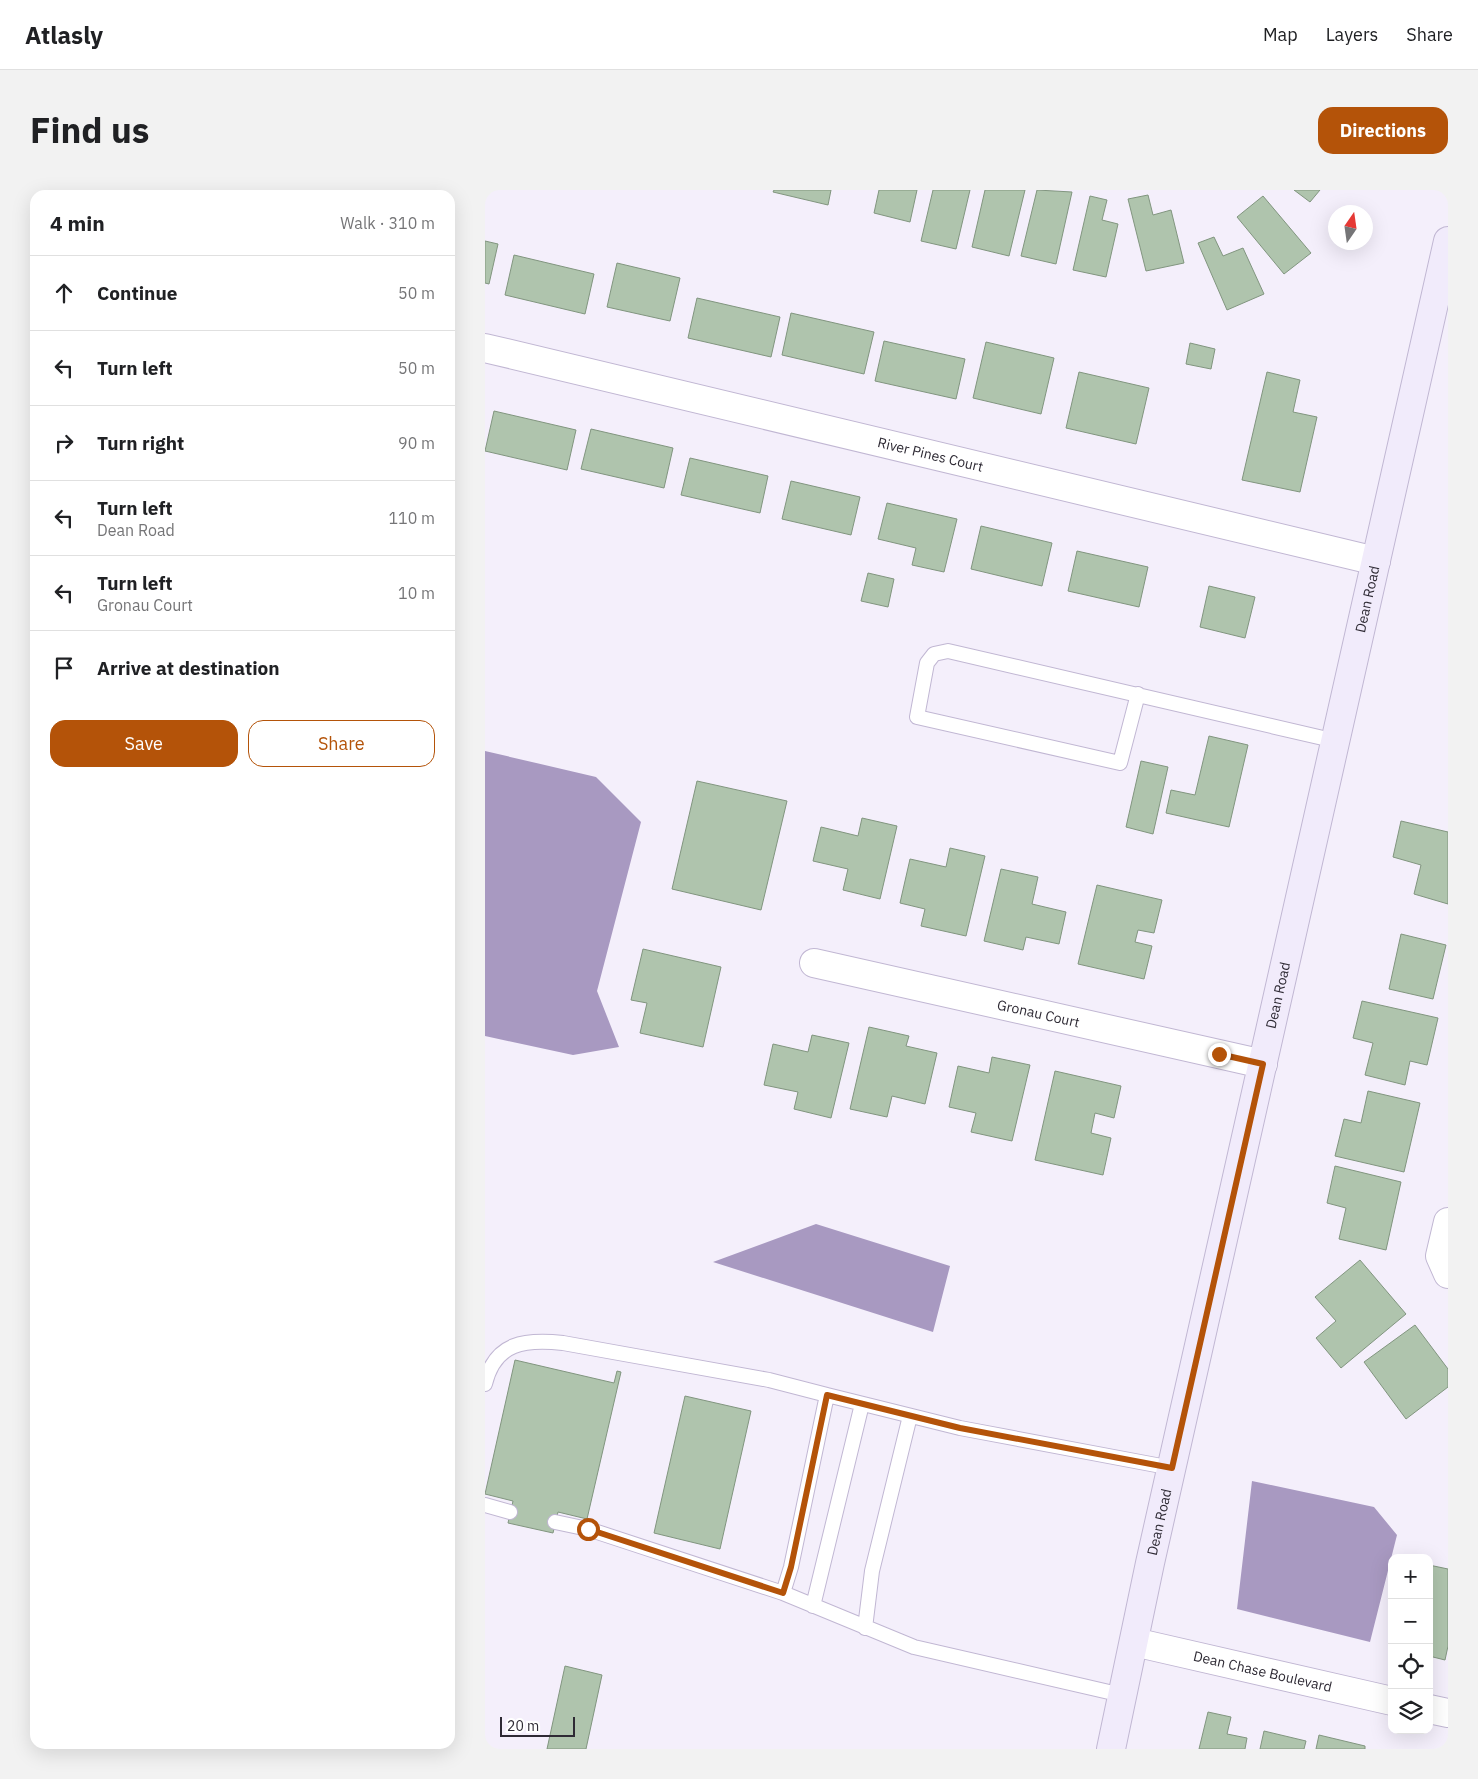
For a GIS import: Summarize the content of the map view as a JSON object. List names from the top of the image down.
{
  "streets": {
    "main road": ["Dean Road"],
    "street": ["River Pines Court", "Gronau Court", "Dean Chase Boulevard"]
  },
  "crossings": [
    ["River Pines Court", "Dean Road"],
    ["Dean Road", "Gronau Court"],
    ["Dean Road", "Dean Chase Boulevard"]
  ],
  "scale_bar": "20 m",
  "north": "top",
  "page": {
    "header": "Atlasly",
    "nav": ["Map", "Layers", "Share"],
    "title": "Find us",
    "buttons": [
      "Directions",
      ["Save", "Share"]
    ],
    "heading": ["4 min", "Walk · 310 m"],
    "list": [
      ["Continue", "50 m"],
      ["Turn left", "50 m"],
      ["Turn right", "90 m"],
      ["Turn left", "Dean Road", "110 m"],
      ["Turn left", "Gronau Court", "10 m"],
      "Arrive at destination"
    ],
    "map_buttons": ["+", "−"],
    "scale": "20 m"
  }
}
